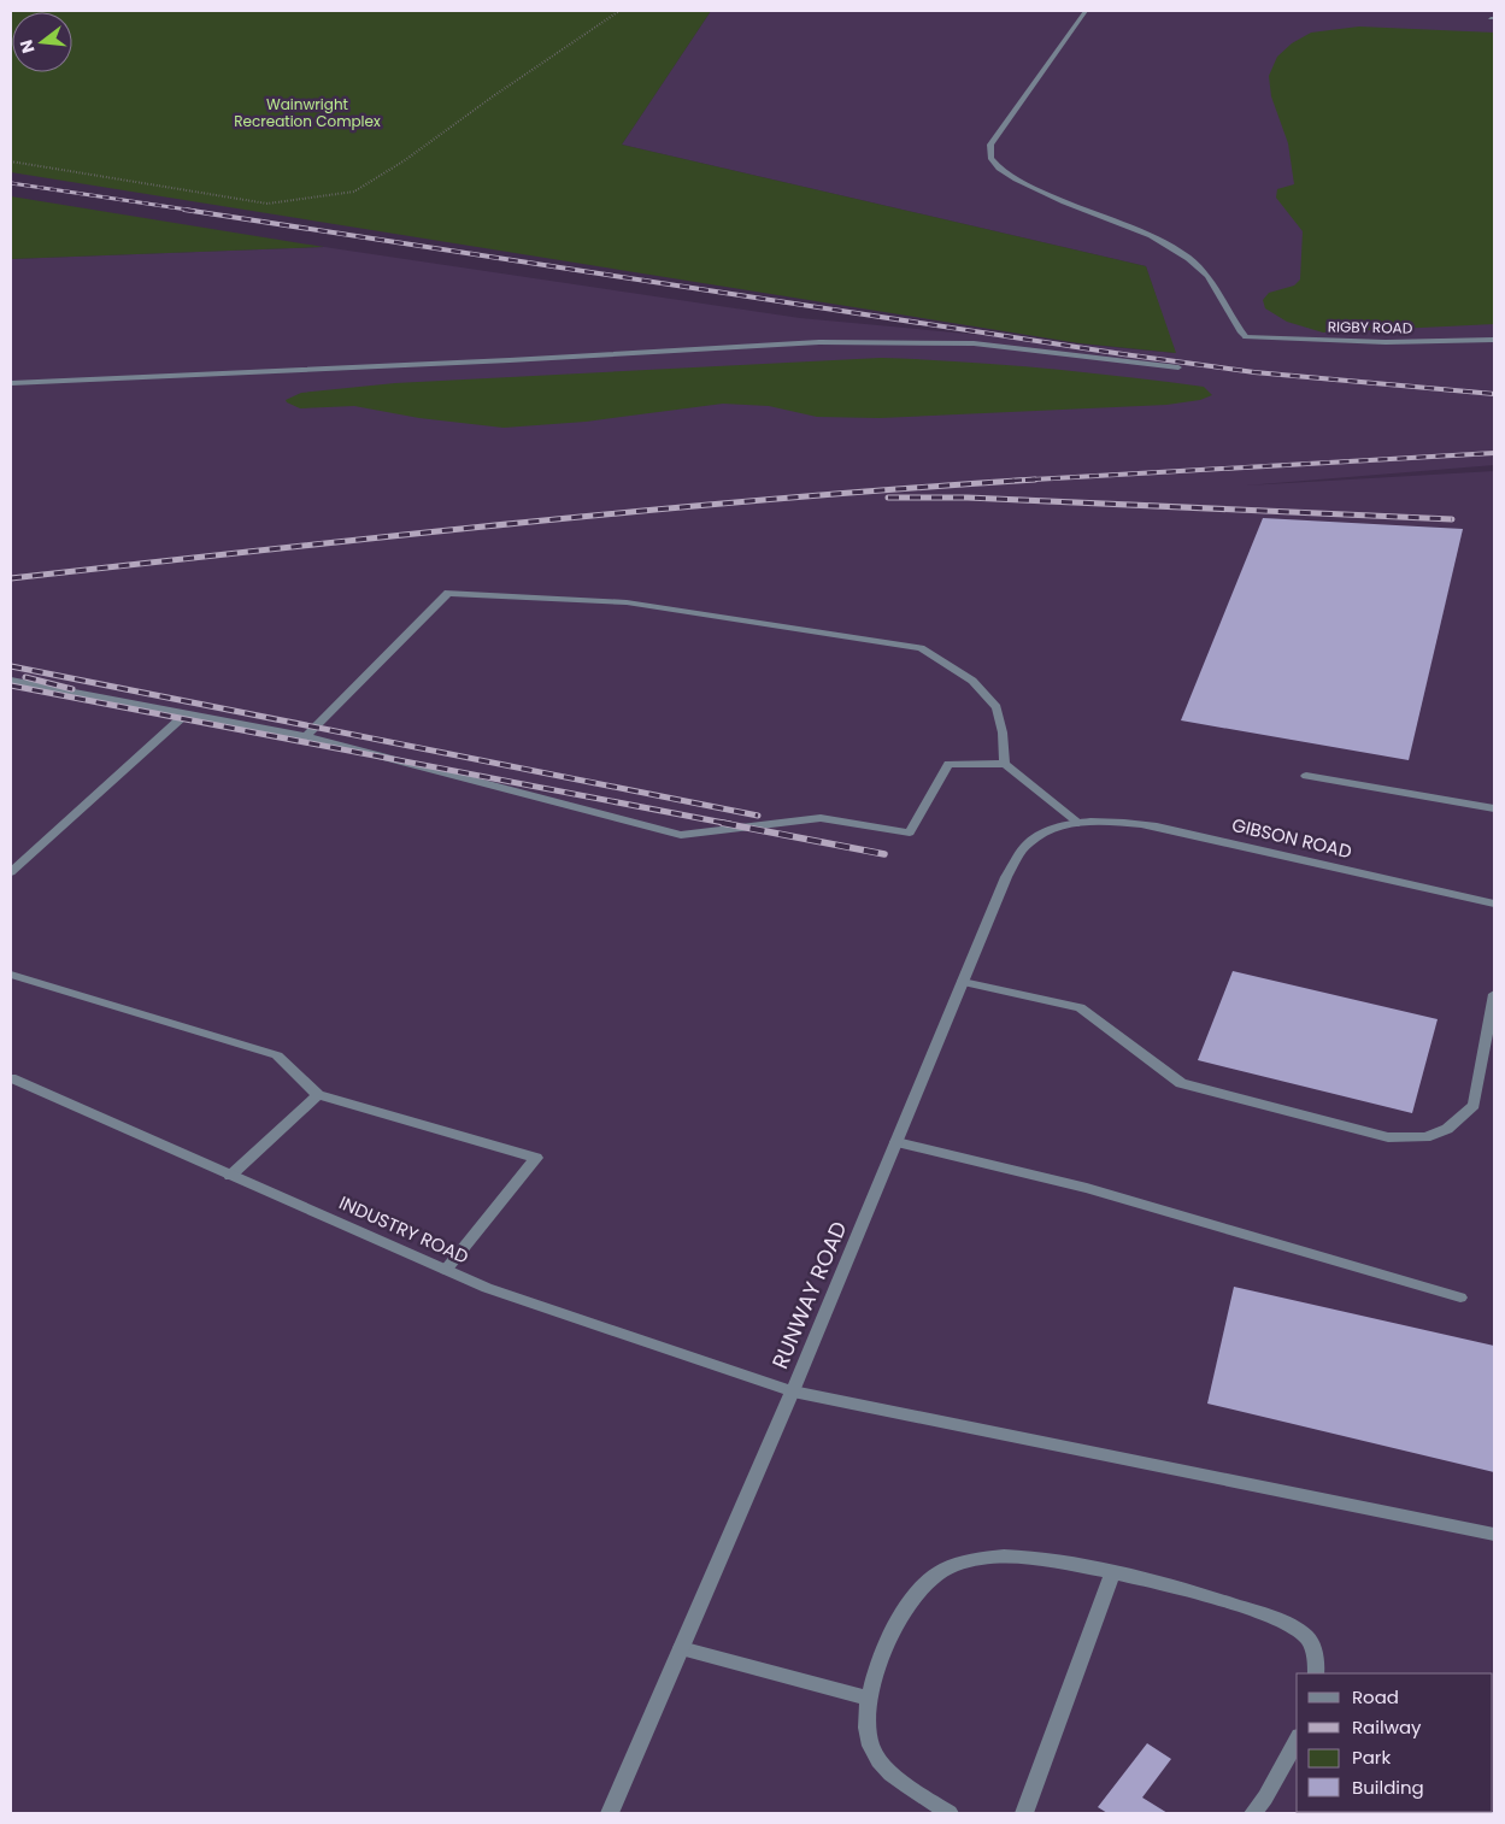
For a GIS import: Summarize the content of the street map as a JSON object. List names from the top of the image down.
{
  "streets": {
    "street": [
      "RIGBY ROAD",
      "GIBSON ROAD",
      "INDUSTRY ROAD",
      "RUNWAY ROAD"
    ]
  },
  "crossings": [
    ["GIBSON ROAD", "RUNWAY ROAD"],
    ["INDUSTRY ROAD", "RUNWAY ROAD"]
  ],
  "parks": ["Wainwright Recreation Complex"],
  "legend": [
    "Road",
    "Railway",
    "Park",
    "Building"
  ],
  "north": "left"
}
